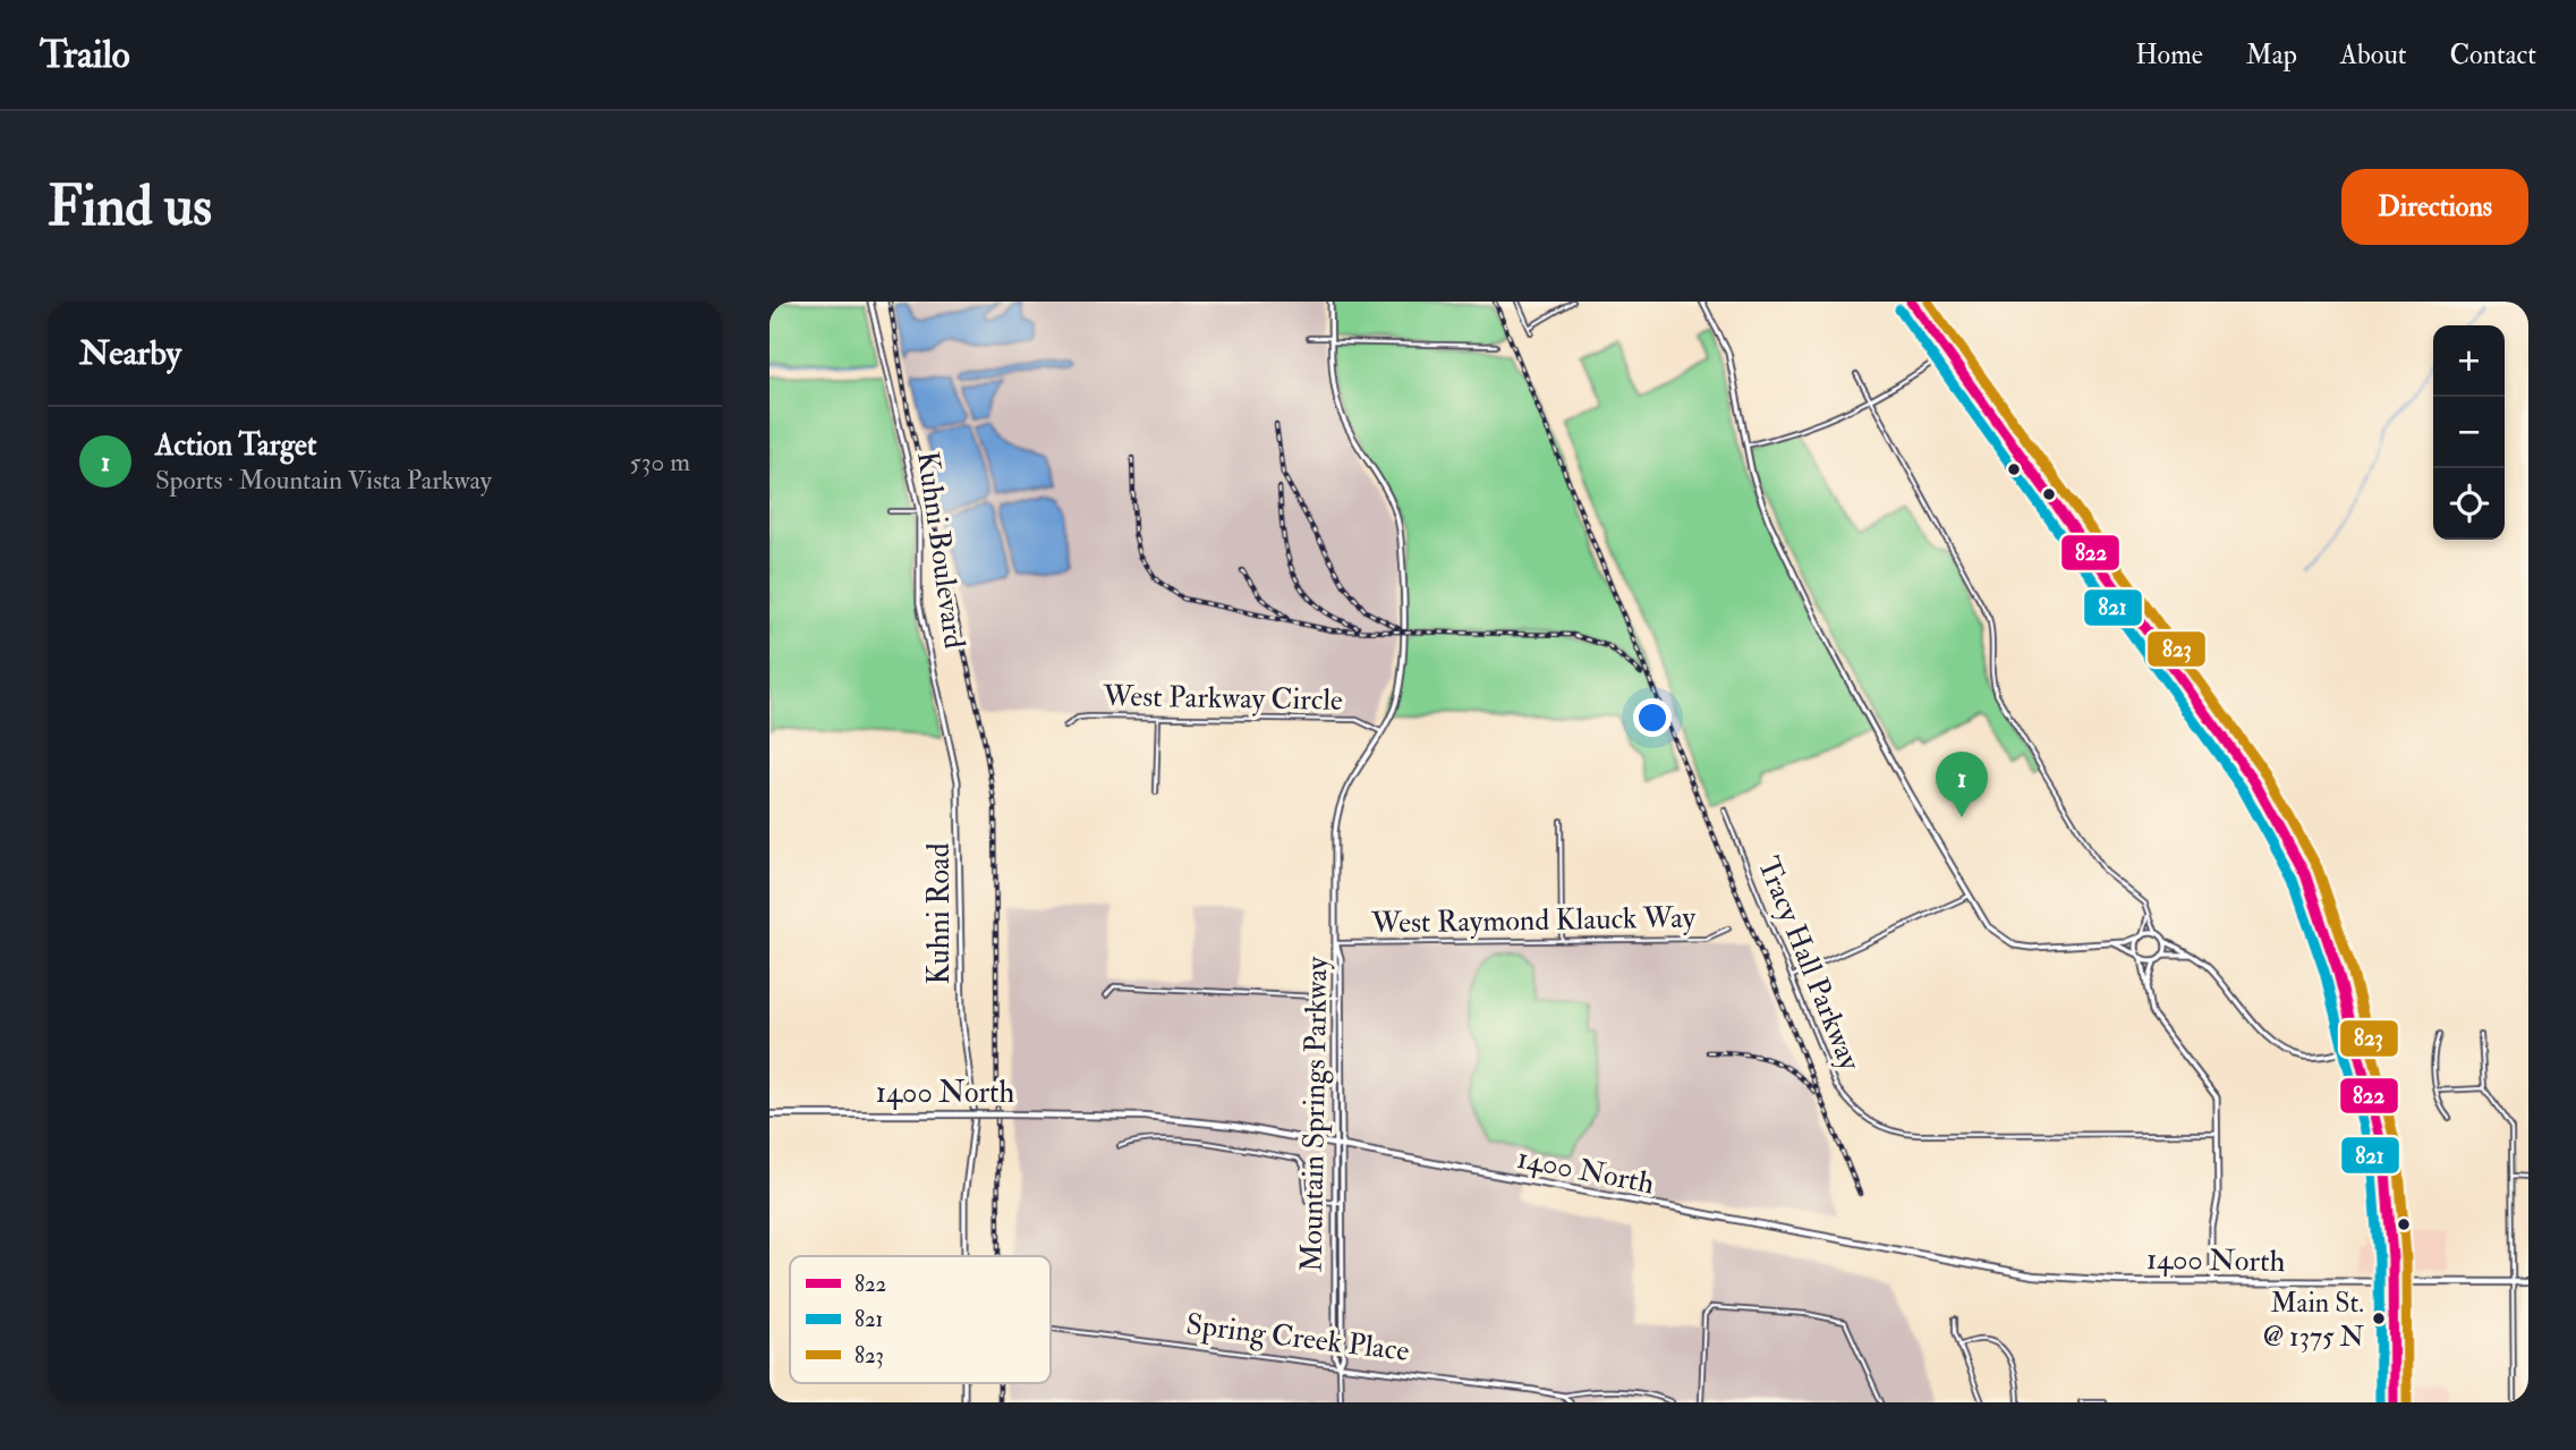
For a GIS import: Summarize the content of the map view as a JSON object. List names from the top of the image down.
{
  "streets": {
    "main road": ["1400 North"],
    "street": [
      "Kuhni Boulevard",
      "West Parkway Circle",
      "Kuhni Road",
      "West Raymond Klauck Way",
      "Tracy Hall Parkway",
      "Mountain Springs Parkway",
      "Spring Creek Place"
    ]
  },
  "crossings": [
    ["Kuhni Boulevard", "Kuhni Road"],
    ["West Raymond Klauck Way", "Mountain Springs Parkway"],
    ["1400 North", "Mountain Springs Parkway"],
    ["Mountain Springs Parkway", "Spring Creek Place"]
  ],
  "places": ["Main St. @ 1375 N"],
  "lines": ["transit line 822", "transit line 823", "transit line 821"],
  "legend": ["822", "821", "823"],
  "page": {
    "header": "Trailo",
    "nav": [
      "Home",
      "Map",
      "About",
      "Contact"
    ],
    "buttons": "Directions",
    "title": "Find us",
    "heading": "Nearby",
    "map_buttons": ["+", "−"],
    "list": [
      {
        "mark": "1",
        "name": "Action Target",
        "note": "Sports · Mountain Vista Parkway",
        "value": "530 m"
      }
    ],
    "pins": "1"
  }
}
